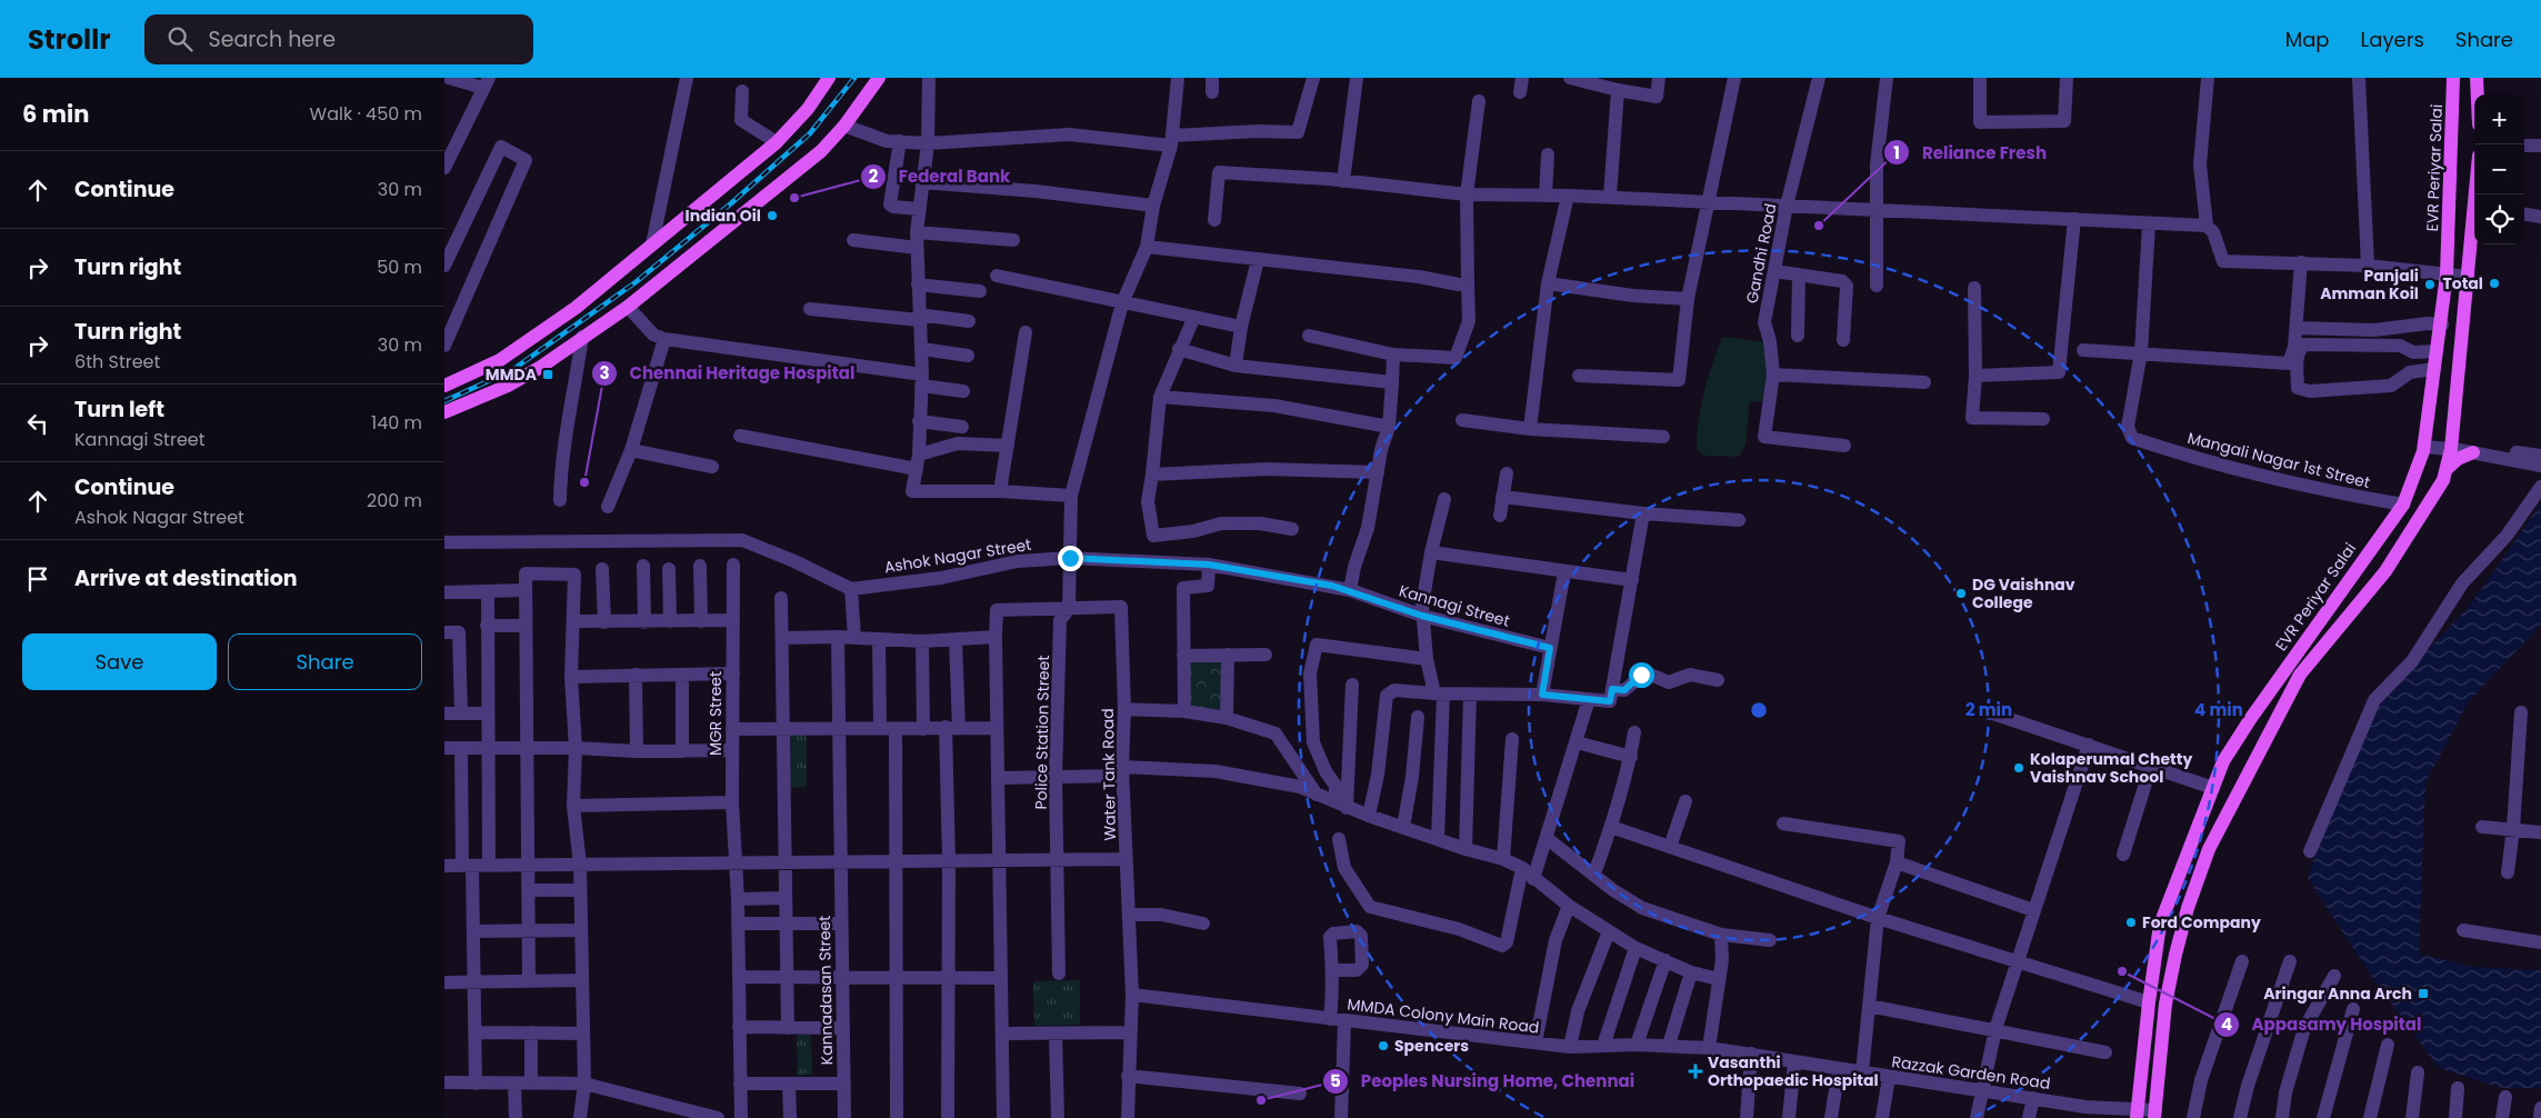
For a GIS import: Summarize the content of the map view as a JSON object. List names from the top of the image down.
{
  "streets": {
    "main road": ["EVR Periyar Salai"],
    "street": [
      "Gandhi Road",
      "Mangali Nagar 1st Street",
      "Ashok Nagar Street",
      "Kannagi Street",
      "MGR Street",
      "Police Station Street",
      "Water Tank Road",
      "Kannadasan Street",
      "MMDA Colony Main Road",
      "Razzak Garden Road"
    ]
  },
  "crossings": [
    ["EVR Periyar Salai", "Mangali Nagar 1st Street"],
    ["EVR Periyar Salai", "Razzak Garden Road"],
    ["Ashok Nagar Street", "Kannagi Street"],
    ["Ashok Nagar Street", "Police Station Street"],
    ["Police Station Street", "Water Tank Road"],
    ["Water Tank Road", "MMDA Colony Main Road"],
    ["MMDA Colony Main Road", "Razzak Garden Road"]
  ],
  "places": {
    "other": [
      "Federal Bank",
      "Indian Oil",
      "Reliance Fresh",
      "Total",
      "Panjali Amman Koil",
      "Chennai Heritage Hospital",
      "DG Vaishnav College",
      "Kolaperumal Chetty Vaishnav School",
      "Ford Company",
      "Appasamy Hospital",
      "Spencers",
      "Peoples Nursing Home, Chennai"
    ],
    "transit": ["MMDA", "Aringar Anna Arch"],
    "health": ["Vasanthi Orthopaedic Hospital"]
  },
  "page": {
    "header": "Strollr",
    "search": "Search here",
    "nav": ["Map", "Layers", "Share"],
    "heading": ["6 min", "Walk · 450 m"],
    "map_buttons": ["+", "−"],
    "list": [
      ["Continue", "30 m"],
      ["Turn right", "50 m"],
      ["Turn right", "6th Street", "30 m"],
      ["Turn left", "Kannagi Street", "140 m"],
      ["Continue", "Ashok Nagar Street", "200 m"],
      "Arrive at destination"
    ],
    "buttons": ["Save", "Share"]
  },
  "rings": ["2 min", "4 min"]
}
